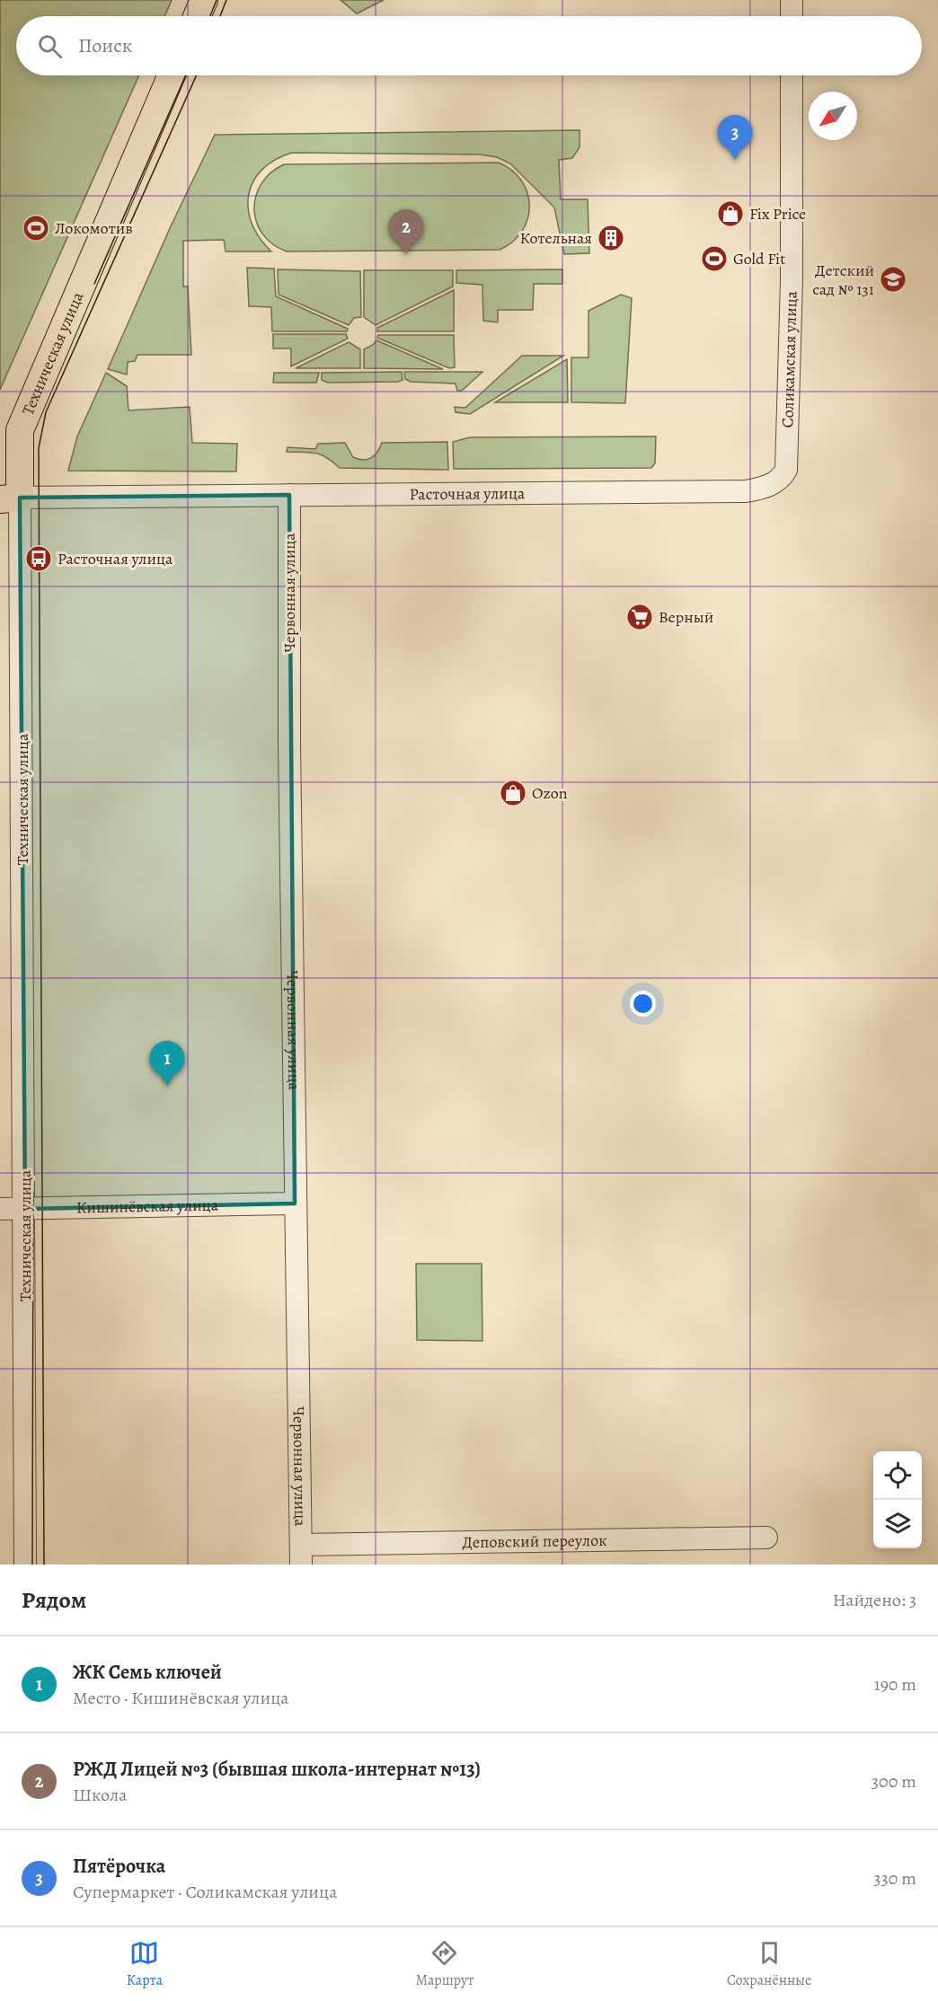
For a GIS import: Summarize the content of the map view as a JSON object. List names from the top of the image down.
{
  "streets": {
    "main road": ["Техническая улица"],
    "street": [
      "Соликамская улица",
      "Расточная улица",
      "Червонная улица",
      "Кишинёвская улица",
      "Деповский переулок"
    ]
  },
  "crossings": [
    ["Техническая улица", "Расточная улица"],
    ["Техническая улица", "Кишинёвская улица"],
    ["Соликамская улица", "Расточная улица"],
    ["Расточная улица", "Червонная улица"],
    ["Червонная улица", "Кишинёвская улица"],
    ["Червонная улица", "Деповский переулок"]
  ],
  "places": {
    "shop": ["Fix Price", "Ozon"],
    "sports": ["Локомотив", "Gold Fit"],
    "building": ["Котельная"],
    "school or university": ["Детский сад № 131"],
    "bus stop": ["Расточная улица"],
    "supermarket": ["Верный"]
  },
  "north": "bottom left",
  "page": {
    "search": "Поиск",
    "pins": ["3", "2", "1"],
    "heading": ["Рядом", "Найдено: 3"],
    "list": [
      {
        "mark": "1",
        "name": "ЖК Семь ключей",
        "note": "Место · Кишинёвская улица",
        "value": "190 m"
      },
      {
        "mark": "2",
        "name": "РЖД Лицей №3 (бывшая школа-интернат №13)",
        "note": "Школа",
        "value": "300 m"
      },
      {
        "mark": "3",
        "name": "Пятёрочка",
        "note": "Супермаркет · Соликамская улица",
        "value": "330 m"
      }
    ],
    "nav": ["Карта", "Маршрут", "Сохранённые"]
  }
}
